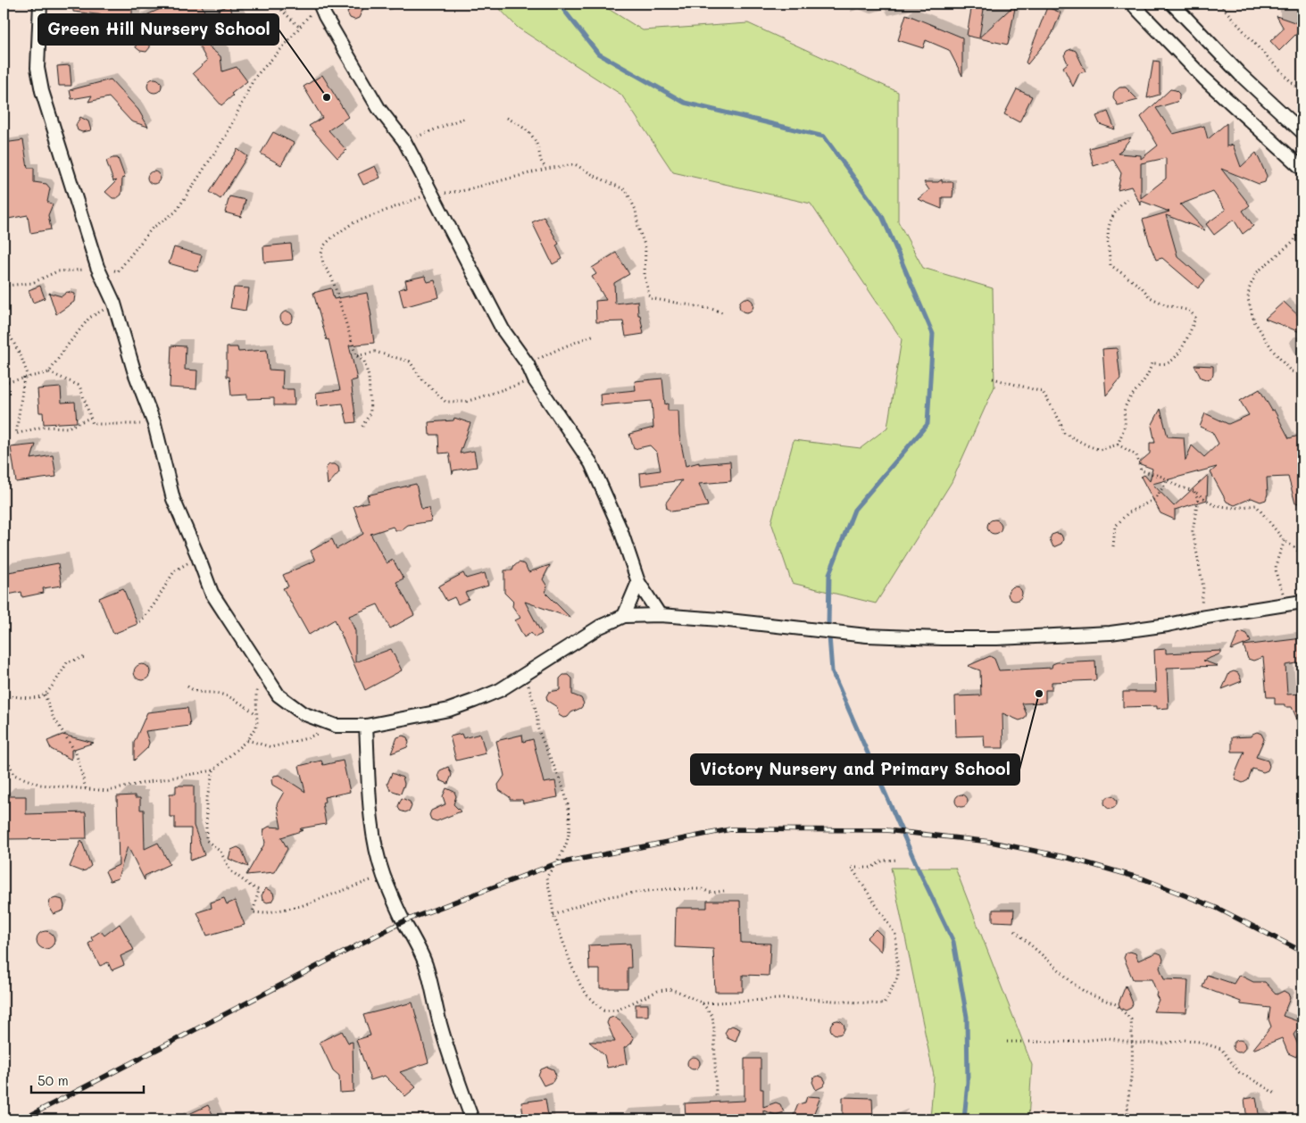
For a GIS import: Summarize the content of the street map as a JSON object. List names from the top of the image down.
{
  "places": ["Green Hill Nursery School", "Victory Nursery and Primary School"],
  "scale_bar": "50 m"
}
